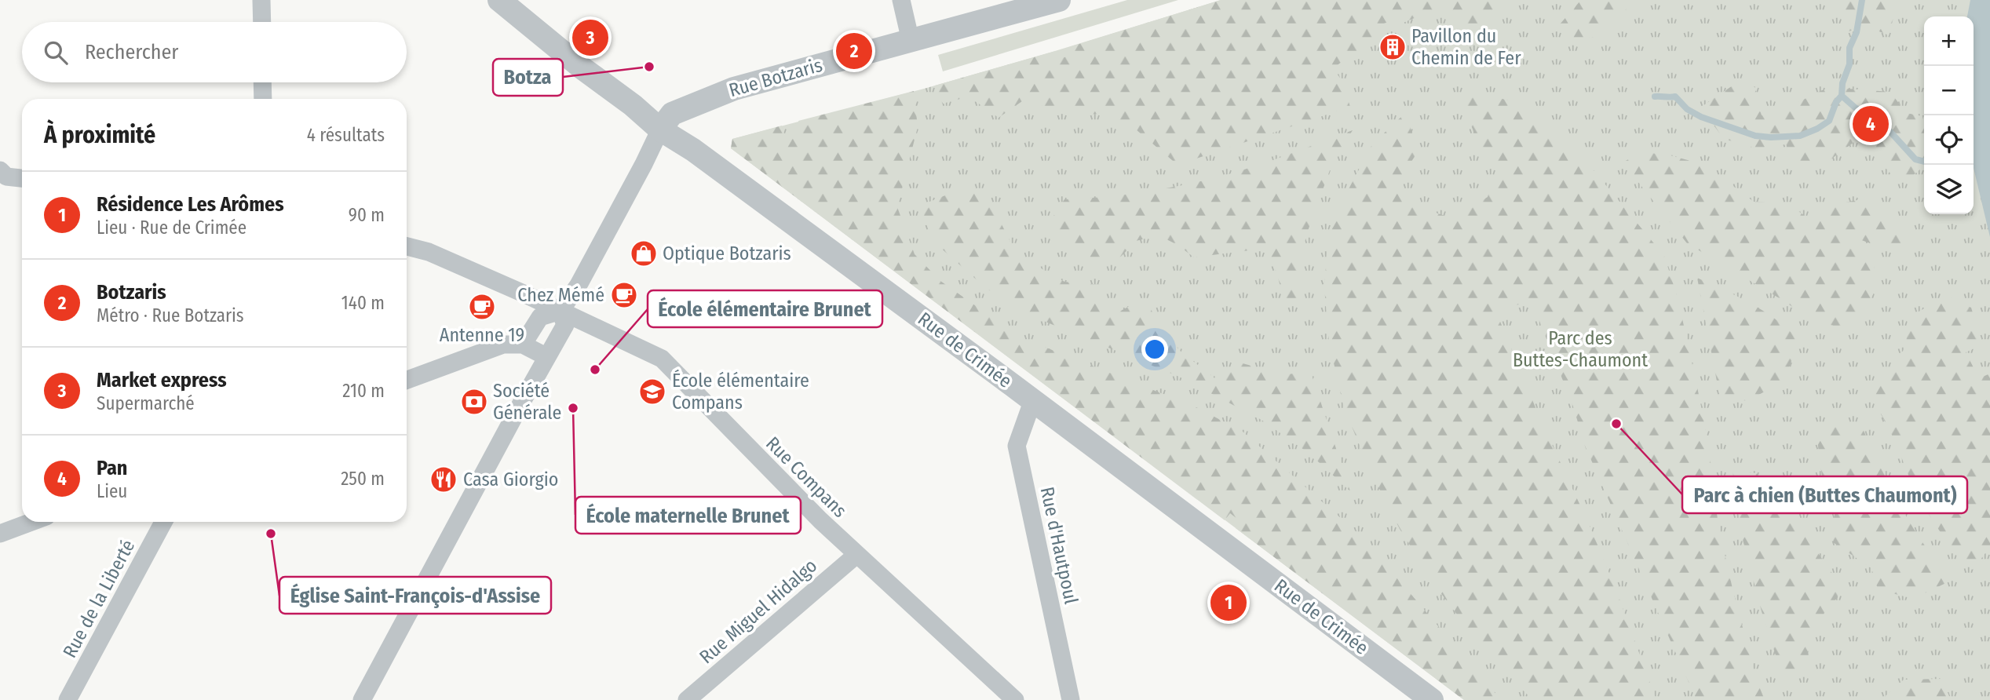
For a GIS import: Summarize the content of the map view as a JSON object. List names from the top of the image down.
{
  "streets": {
    "street": [
      "Rue Botzaris",
      "Rue de Crimée",
      "Rue Compans",
      "Rue d'Hautpoul",
      "Rue de la Liberté",
      "Rue Miguel Hidalgo"
    ]
  },
  "crossings": [
    ["Rue Botzaris", "Rue de Crimée"],
    ["Rue de Crimée", "Rue d'Hautpoul"],
    ["Rue Compans", "Rue Miguel Hidalgo"]
  ],
  "parks": ["Parc des Buttes-Chaumont"],
  "places": {
    "building": ["Pavillon du Chemin de Fer"],
    "other": [
      "Botza",
      "École élémentaire Brunet",
      "École maternelle Brunet",
      "Parc à chien (Buttes Chaumont)",
      "Église Saint-François-d'Assise"
    ],
    "shop": ["Optique Botzaris"],
    "cafe": ["Chez Mémé", "Antenne 19"],
    "school or university": ["École élémentaire Compans"],
    "bank": ["Société Générale"],
    "restaurant": ["Casa Giorgio"]
  },
  "page": {
    "map_buttons": ["+", "−"],
    "pins": [
      "3",
      "2",
      "4",
      "1"
    ],
    "search": "Rechercher",
    "heading": ["À proximité", "4 résultats"],
    "list": [
      {
        "mark": "1",
        "name": "Résidence Les Arômes",
        "note": "Lieu · Rue de Crimée",
        "value": "90 m"
      },
      {
        "mark": "2",
        "name": "Botzaris",
        "note": "Métro · Rue Botzaris",
        "value": "140 m"
      },
      {
        "mark": "3",
        "name": "Market express",
        "note": "Supermarché",
        "value": "210 m"
      },
      {
        "mark": "4",
        "name": "Pan",
        "note": "Lieu",
        "value": "250 m"
      }
    ]
  }
}
